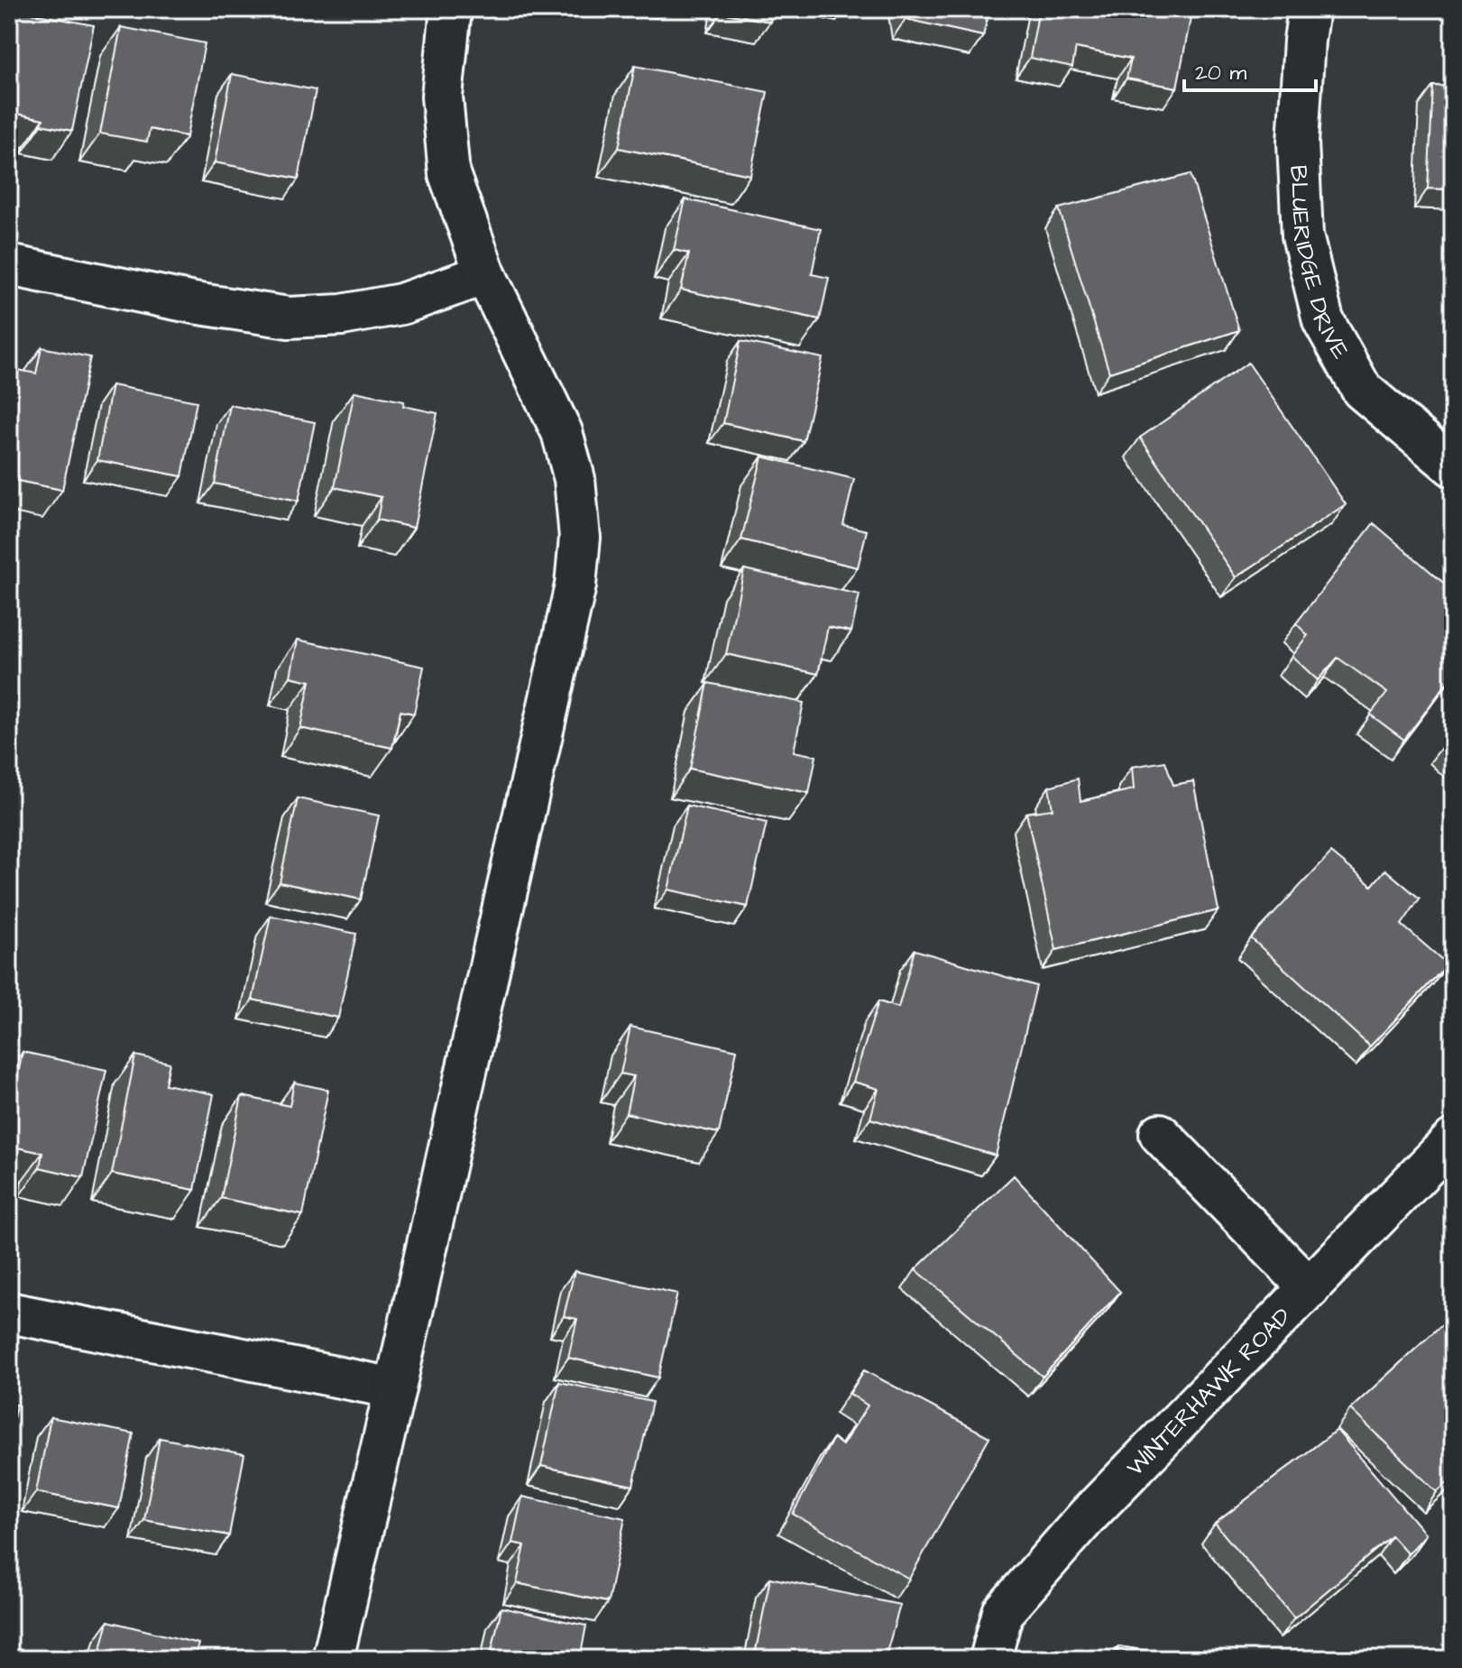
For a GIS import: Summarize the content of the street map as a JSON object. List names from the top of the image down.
{
  "streets": {
    "street": ["BLUERIDGE DRIVE", "WINTERHAWK ROAD"]
  },
  "scale_bar": "20 m"
}
